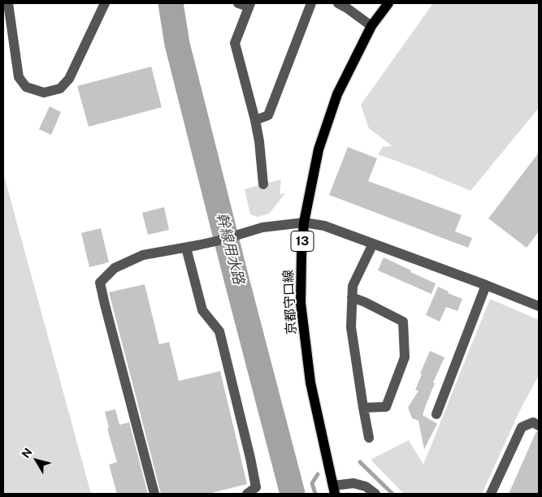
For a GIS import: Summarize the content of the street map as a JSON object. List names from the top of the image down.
{
  "streets": {
    "main road": ["13", "京都守口線"]
  },
  "water": ["幹線用水路"],
  "north": "top left"
}
